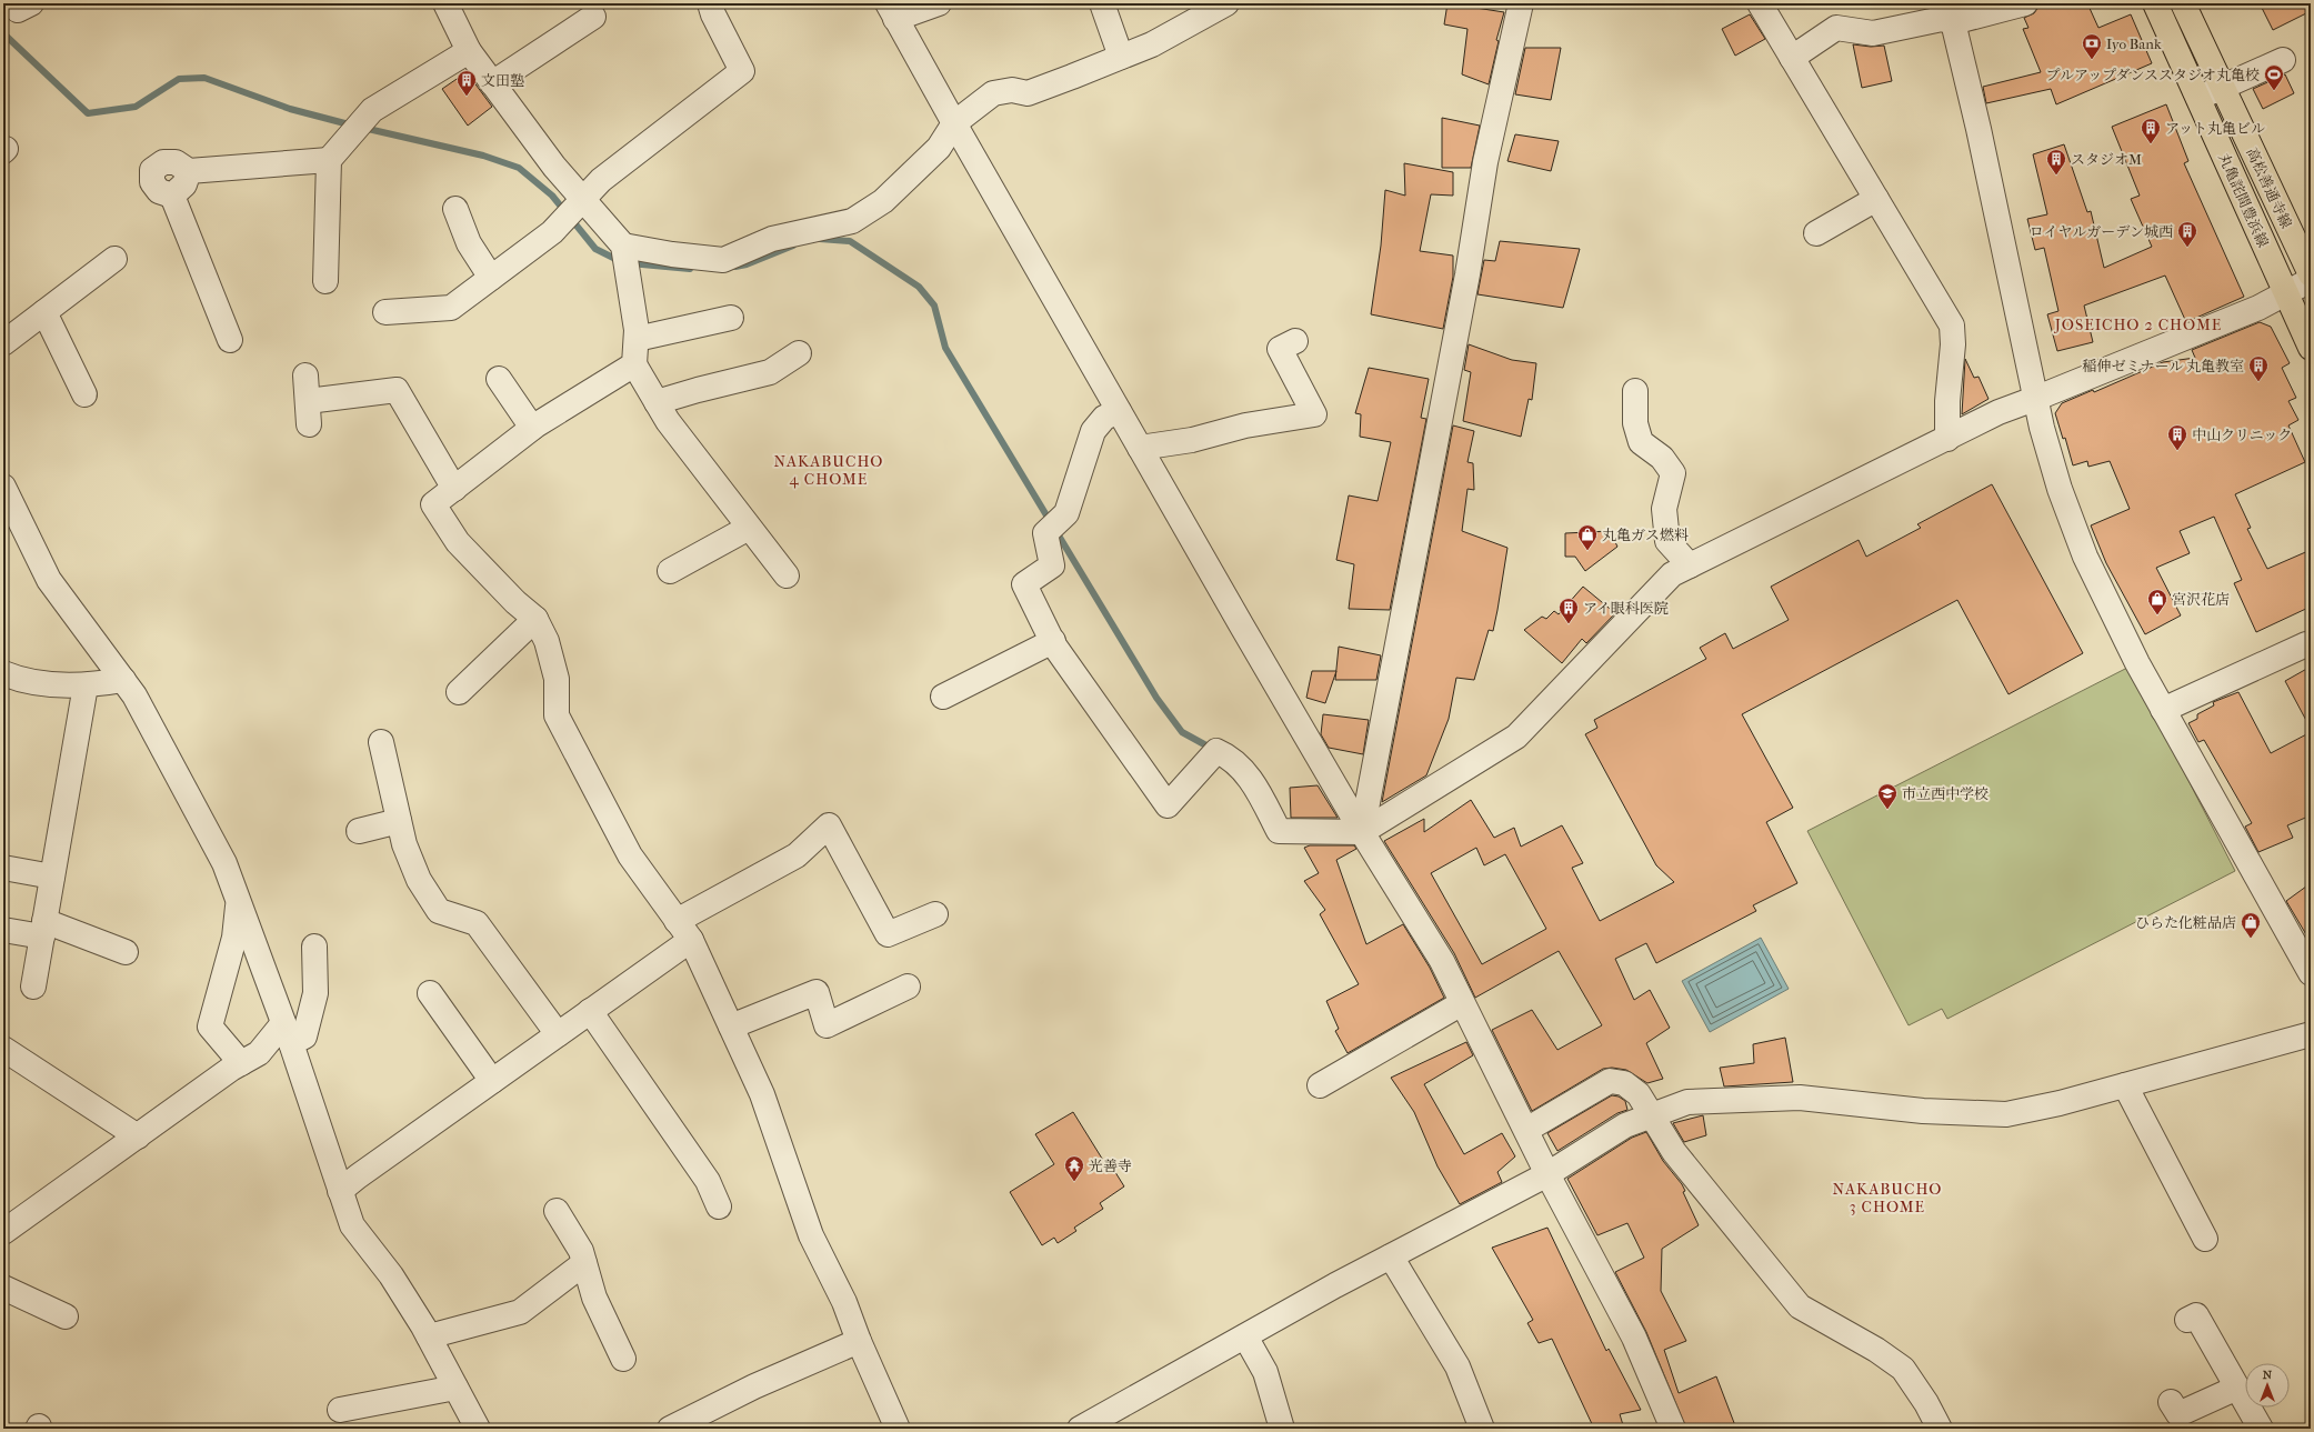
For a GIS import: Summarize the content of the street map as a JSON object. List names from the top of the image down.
{
  "streets": {
    "main road": ["高松善通寺線", "丸亀詫間豊浜線"]
  },
  "districts": ["JOSEICHO 2 CHOME", "NAKABUCHO 4 CHOME", "NAKABUCHO 3 CHOME"],
  "places": {
    "bank": ["Iyo Bank"],
    "sports": ["プルアップダンススタジオ丸亀校"],
    "building": [
      "文田塾",
      "アット丸亀ビル",
      "スタジオM",
      "ロイヤルガーデン城西",
      "稲伸ゼミナール 丸亀教室",
      "中山クリニック",
      "アイ眼科医院"
    ],
    "shop": ["丸亀ガス燃料", "宮沢花店", "ひらた化粧品店"],
    "school or university": ["市立西中学校"],
    "temple": ["光善寺"]
  },
  "north": "top"
}
